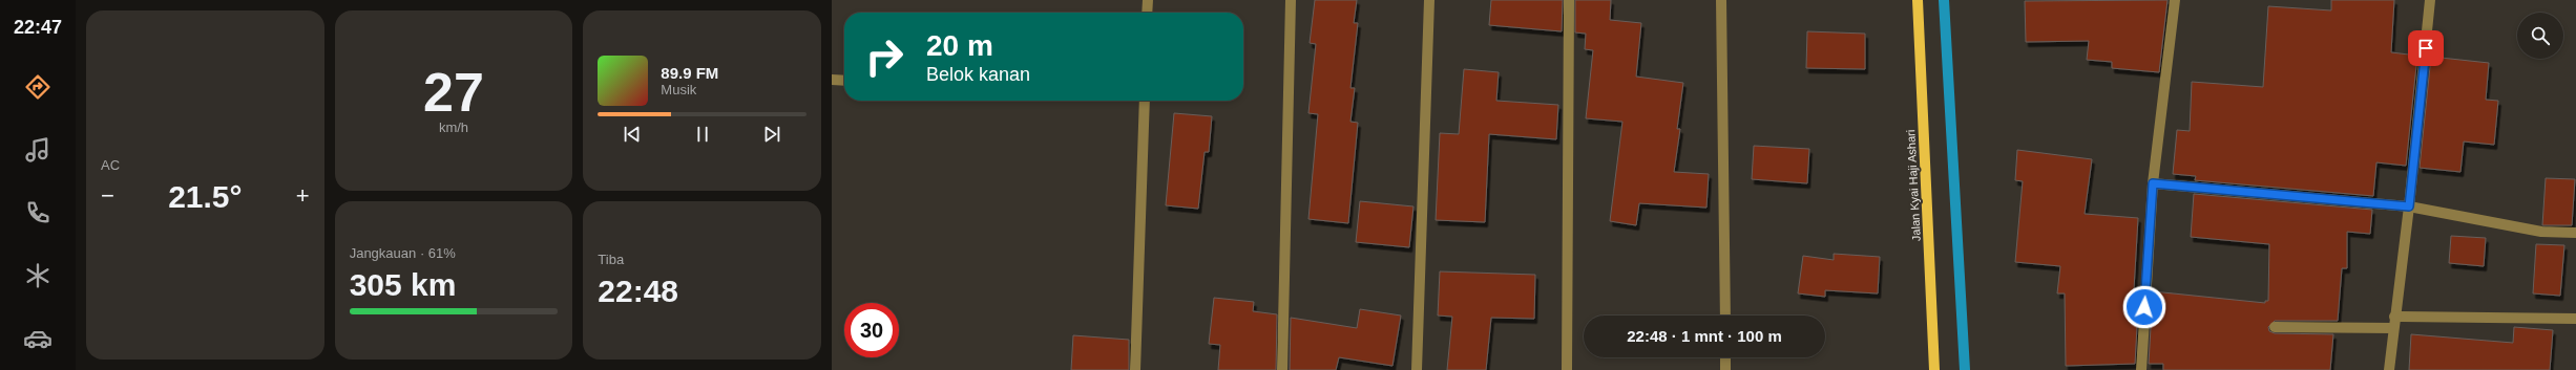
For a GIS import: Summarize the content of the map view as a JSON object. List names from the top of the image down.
{
  "streets": {
    "main road": ["Jalan Kyai Haji Ashari"]
  },
  "page": {
    "tabs": "22:47",
    "tile": [
      "AC",
      ["27", "km/h"],
      ["Jangkauan · 61%", "305 km"],
      ["Tiba", "22:48"]
    ],
    "turn": ["20 m", "Belok kanan"],
    "song": ["89.9 FM", "Musik"],
    "heat": ["−", "21.5°", "+"],
    "limit": "30",
    "trip": "22:48 · 1 mnt · 100 m"
  }
}
